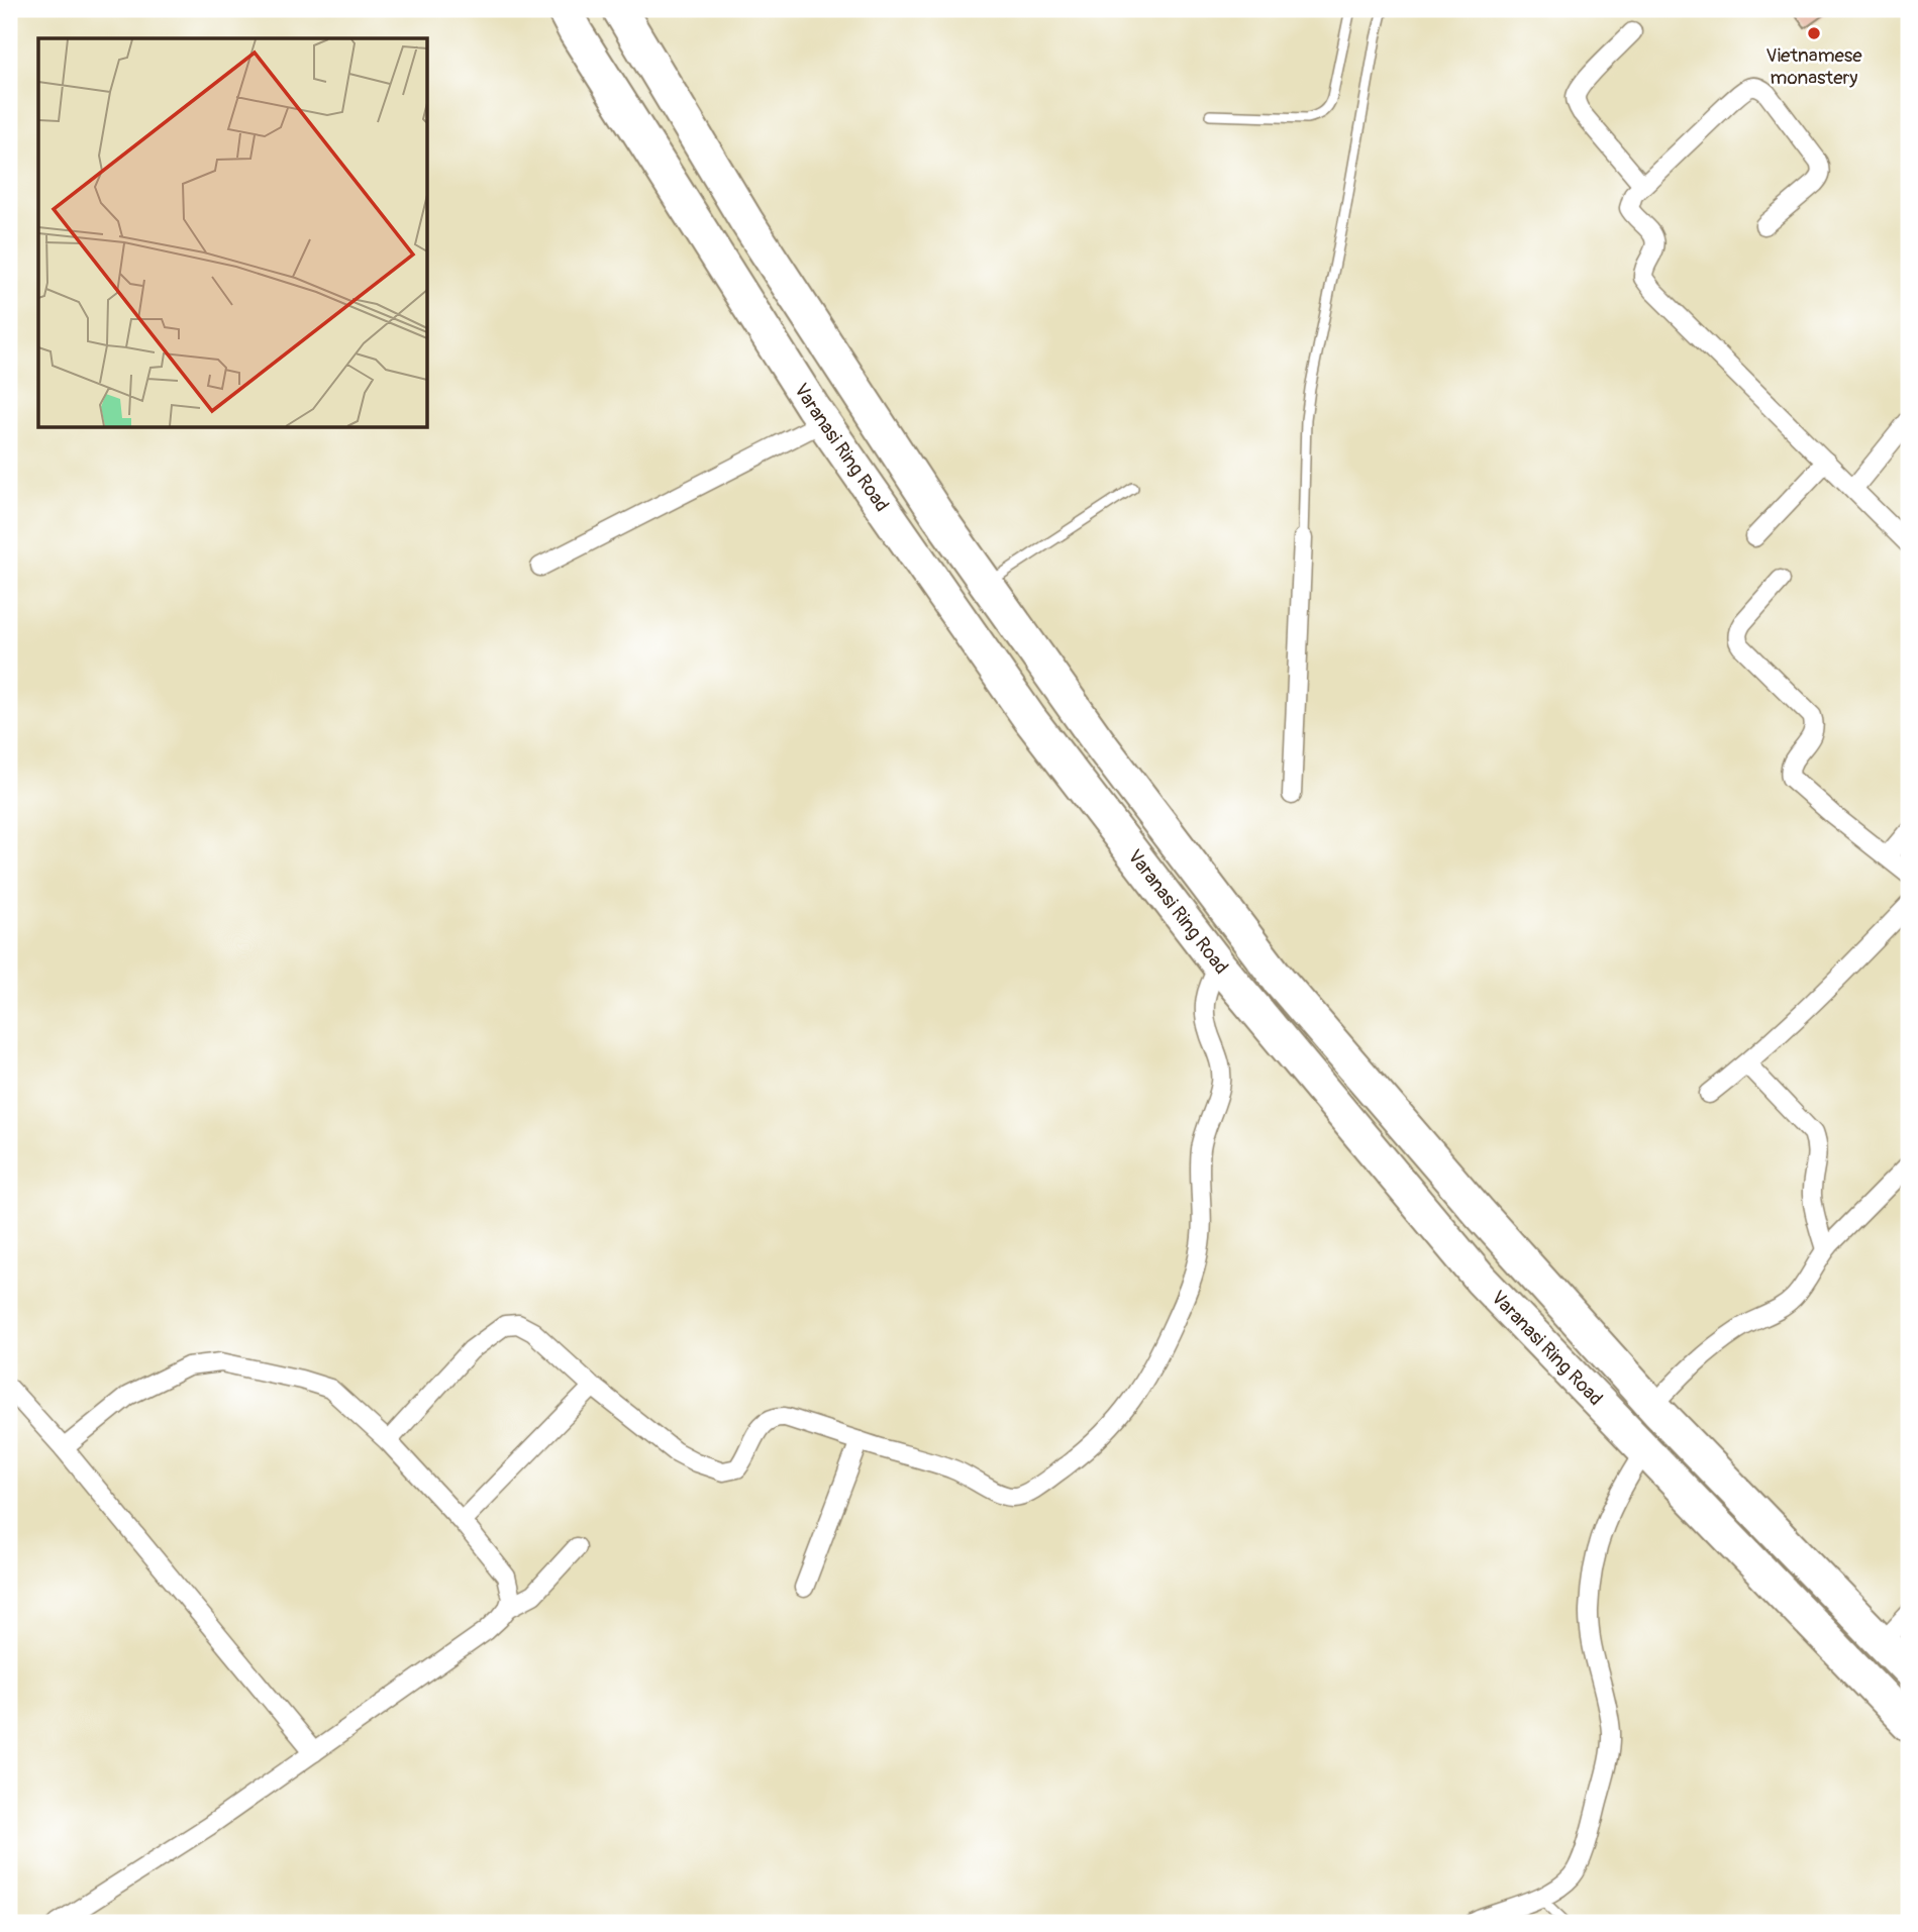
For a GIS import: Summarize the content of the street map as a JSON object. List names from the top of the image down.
{
  "streets": {
    "highway": ["Varanasi Ring Road"]
  },
  "places": ["Vietnamese monastery"]
}
